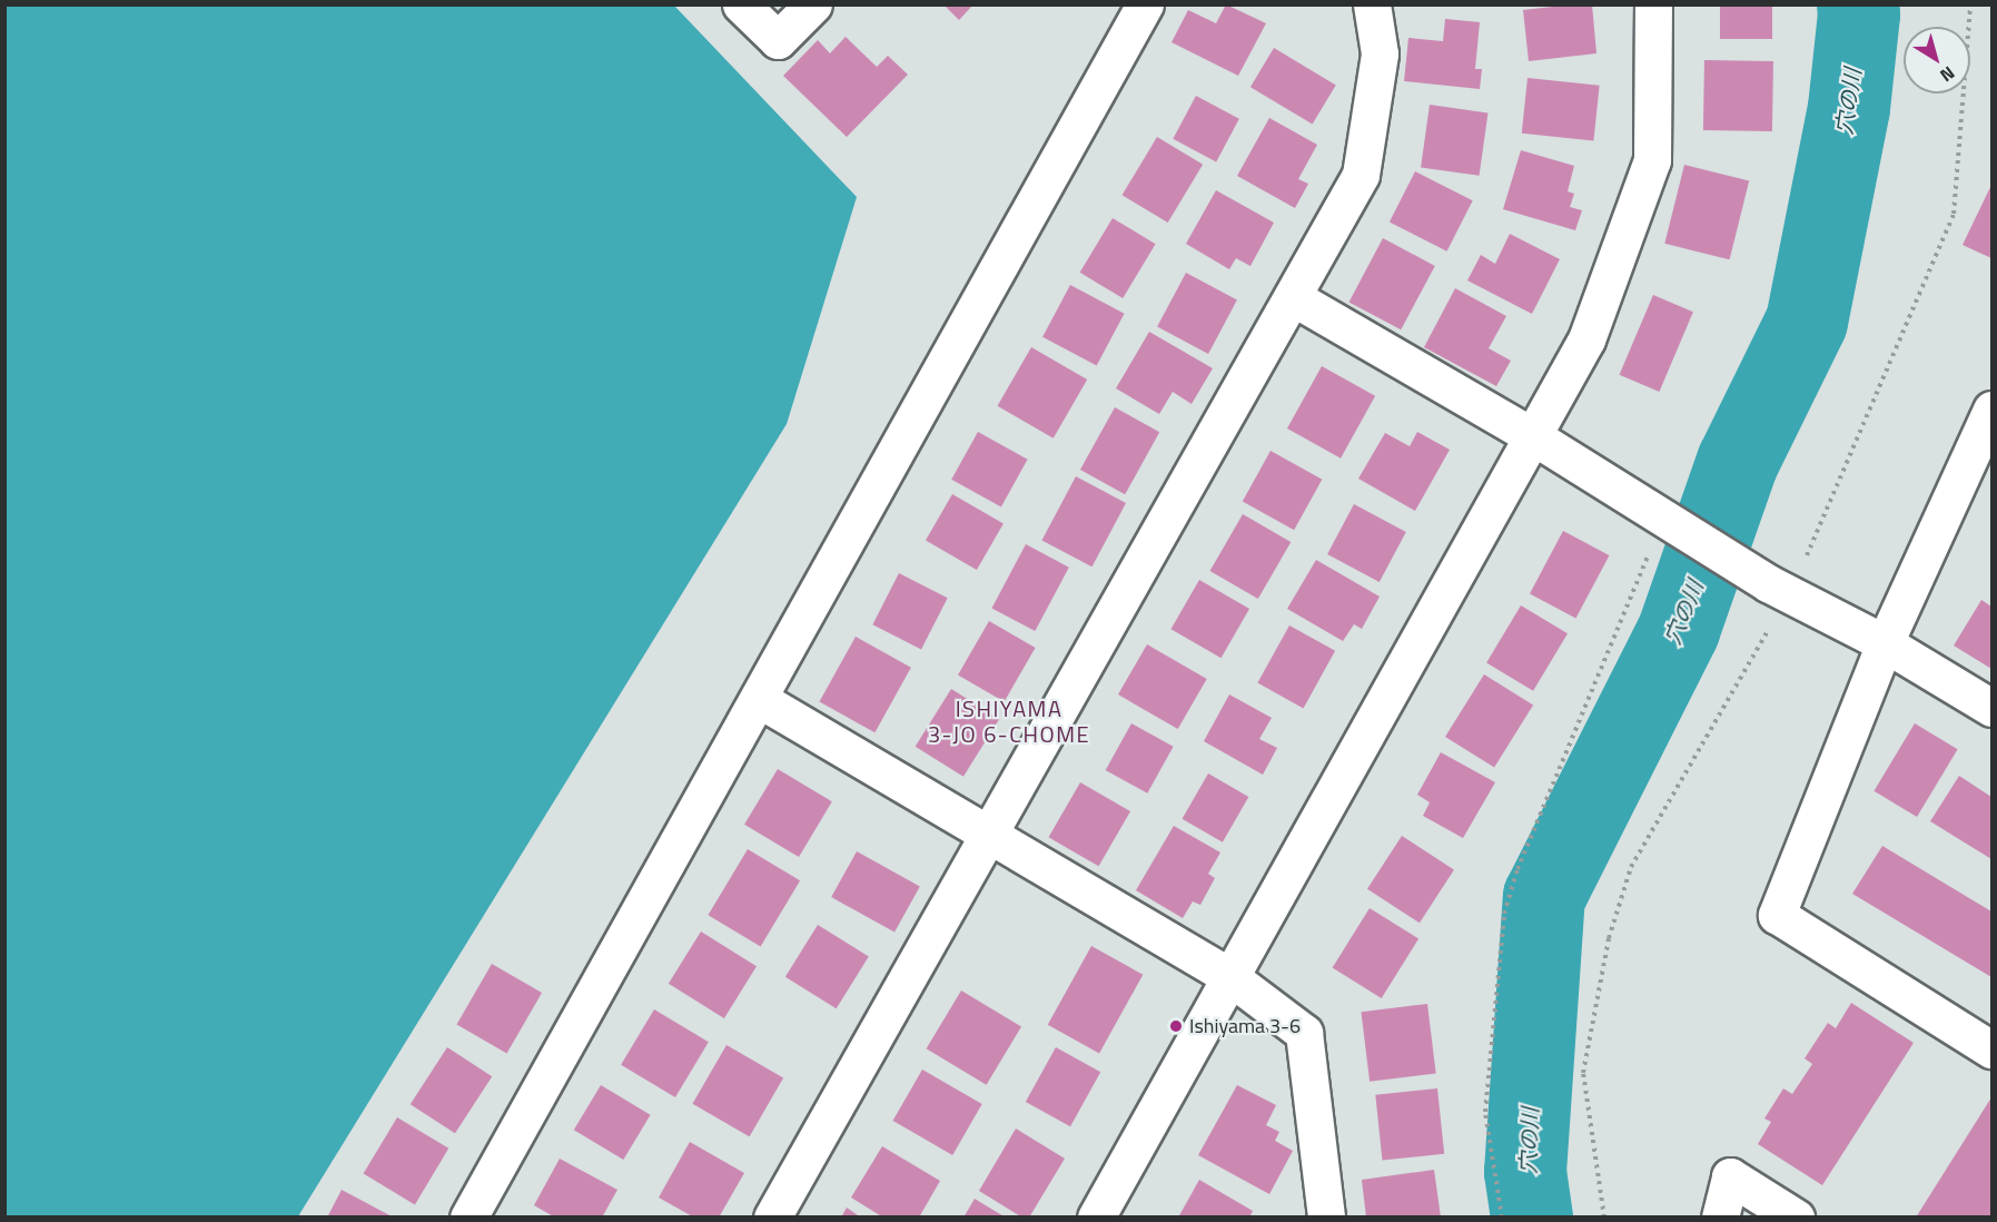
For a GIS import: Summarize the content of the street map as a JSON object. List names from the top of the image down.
{
  "districts": ["ISHIYAMA 3-JO 6-CHOME"],
  "water": ["穴の川"],
  "places": ["Ishiyama 3-6"],
  "north": "bottom right"
}
